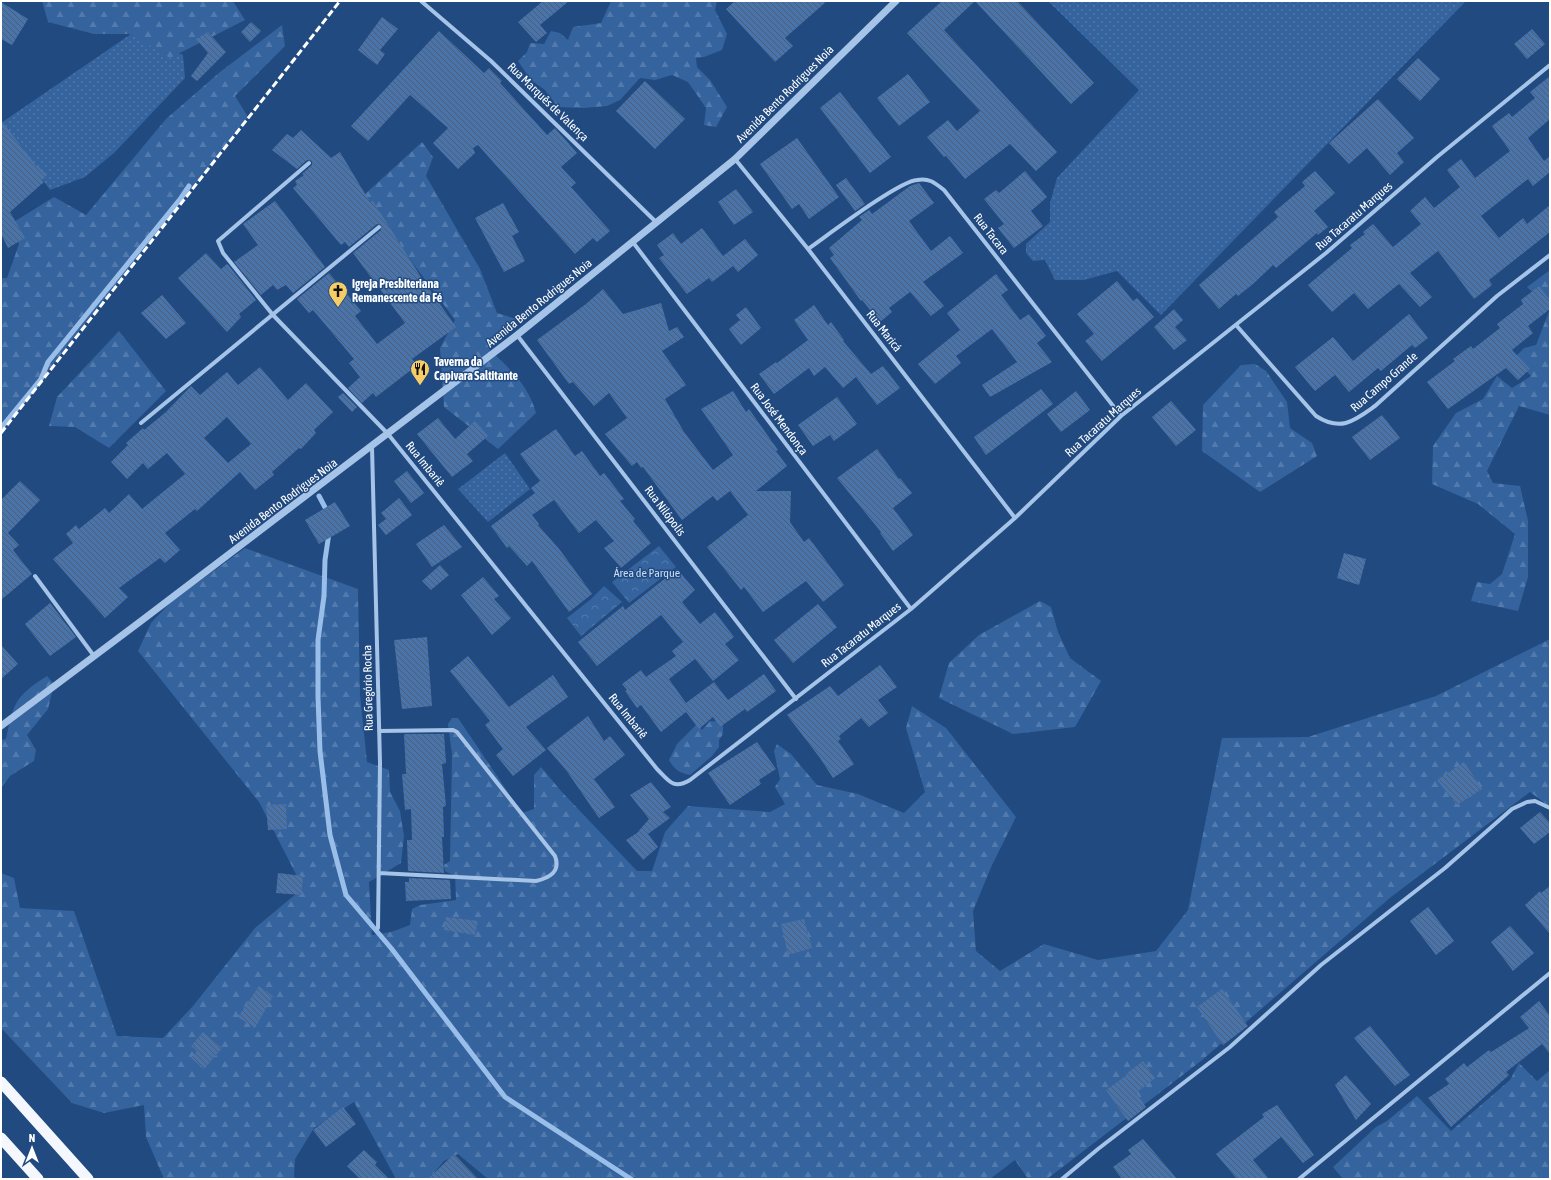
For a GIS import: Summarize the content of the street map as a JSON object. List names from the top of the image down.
{
  "streets": {
    "street": [
      "Avenida Bento Rodrigues Noia",
      "Rua Marquês de Valença",
      "Rua Tacaratu Marques",
      "Rua Tacara",
      "Rua Maricá",
      "Rua Campo Grande",
      "Rua José Mendonça",
      "Rua Imbariê",
      "Rua Nilópolis",
      "Rua Gregório Rocha"
    ]
  },
  "crossings": [
    ["Avenida Bento Rodrigues Noia", "Rua Marquês de Valença"],
    ["Avenida Bento Rodrigues Noia", "Rua Maricá"],
    ["Avenida Bento Rodrigues Noia", "Rua José Mendonça"],
    ["Avenida Bento Rodrigues Noia", "Rua Imbariê"],
    ["Avenida Bento Rodrigues Noia", "Rua Nilópolis"],
    ["Avenida Bento Rodrigues Noia", "Rua Gregório Rocha"],
    ["Rua Tacaratu Marques", "Rua Tacara"],
    ["Rua Tacaratu Marques", "Rua Maricá"],
    ["Rua Tacaratu Marques", "Rua Campo Grande"],
    ["Rua Tacaratu Marques", "Rua José Mendonça"],
    ["Rua Tacaratu Marques", "Rua Imbariê"],
    ["Rua Tacaratu Marques", "Rua Nilópolis"],
    ["Rua Tacara", "Rua Maricá"]
  ],
  "parks": ["Área de Parque"],
  "places": {
    "church": ["Igreja Presbiteriana Remanescente da Fé"],
    "restaurant": ["Taverna da Capivara Saltitante"]
  },
  "north": "top"
}
